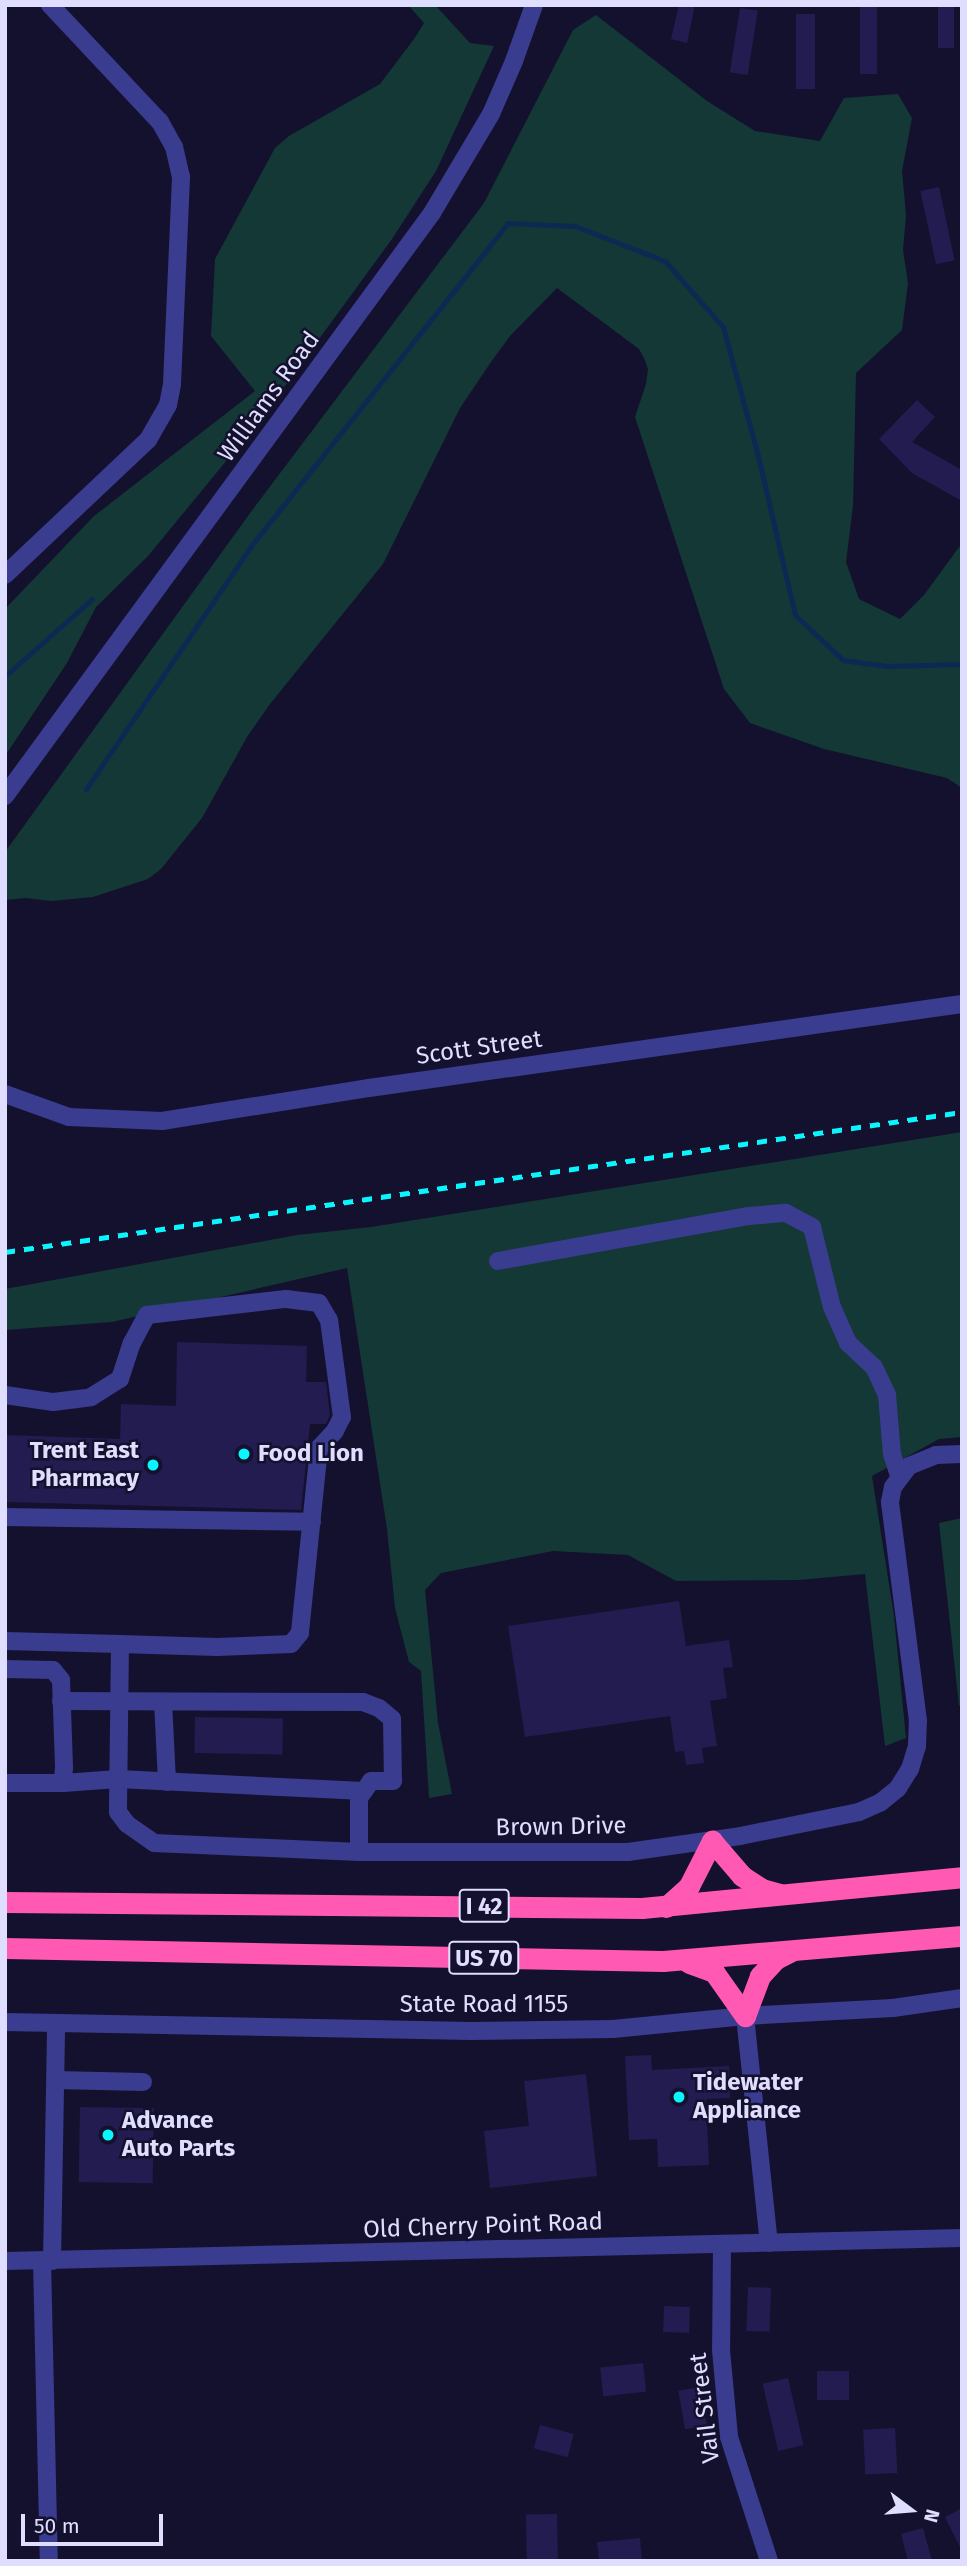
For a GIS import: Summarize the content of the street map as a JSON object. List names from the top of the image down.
{
  "streets": {
    "highway": ["I 42", "US 70"],
    "street": [
      "Williams Road",
      "Scott Street",
      "Brown Drive",
      "State Road 1155",
      "Old Cherry Point Road",
      "Vail Street"
    ]
  },
  "crossings": [
    ["Old Cherry Point Road", "Vail Street"]
  ],
  "places": [
    "Food Lion",
    "Trent East Pharmacy",
    "Tidewater Appliance",
    "Advance Auto Parts"
  ],
  "scale_bar": "50 m",
  "north": "right"
}
